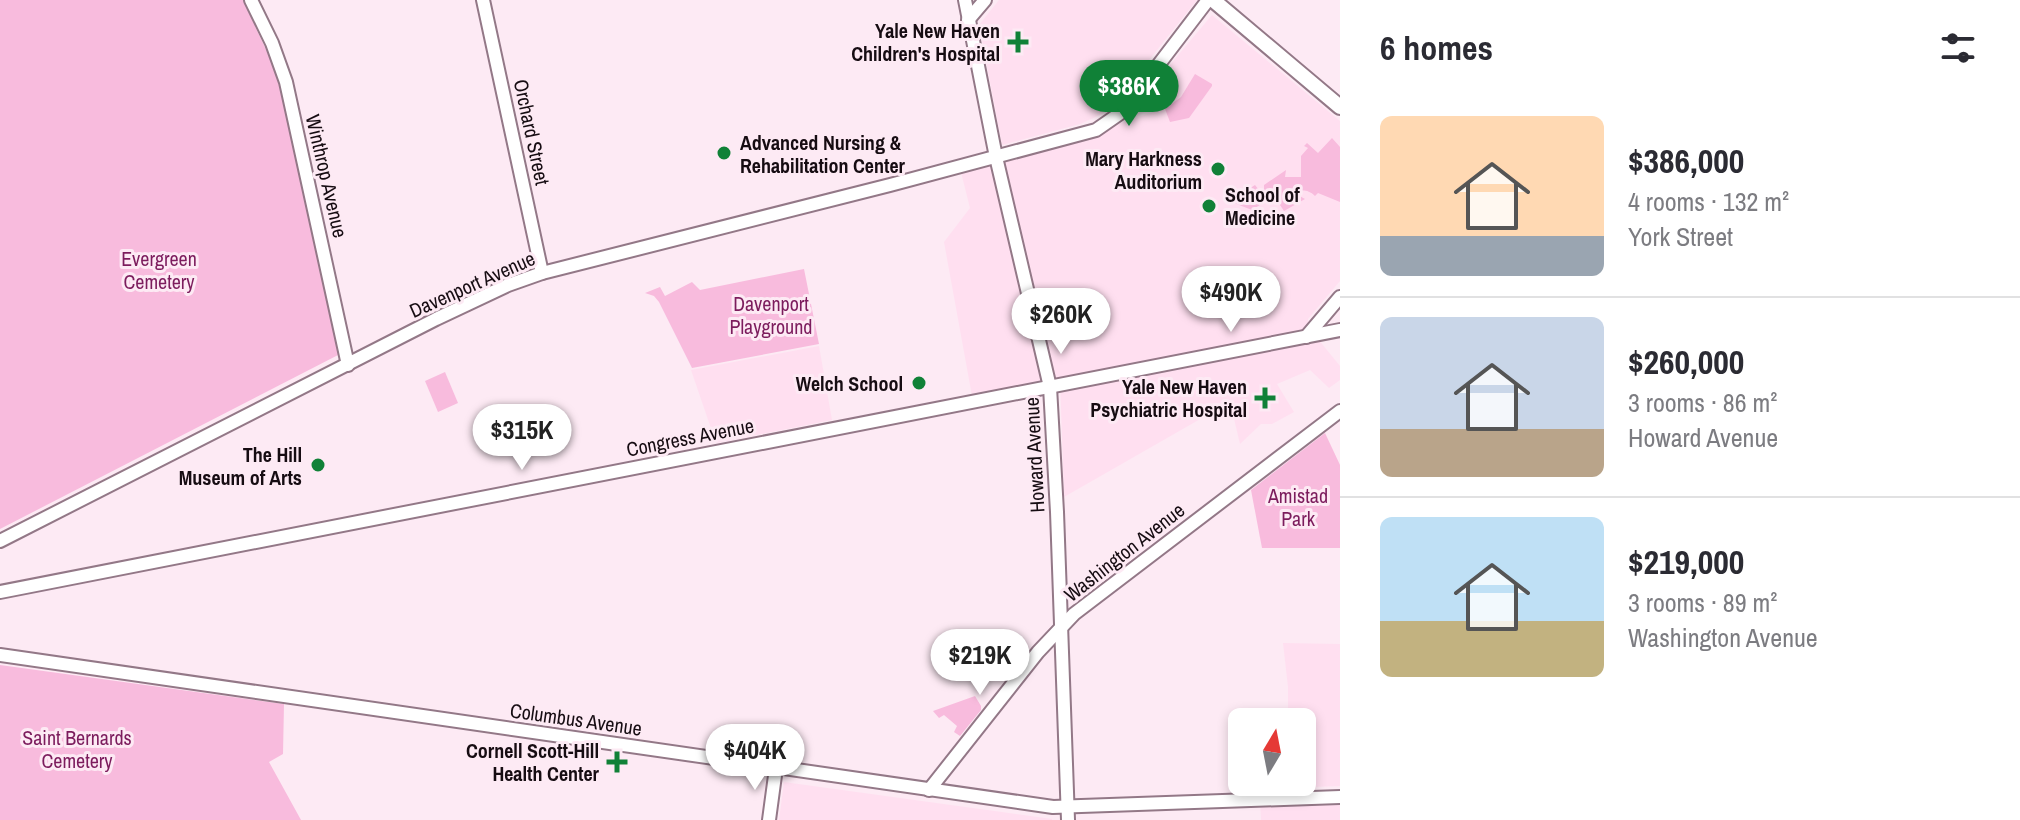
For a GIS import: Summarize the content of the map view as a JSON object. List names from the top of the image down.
{
  "streets": {
    "main road": [
      "Orchard Street",
      "Winthrop Avenue",
      "Davenport Avenue",
      "Congress Avenue",
      "Howard Avenue",
      "Washington Avenue",
      "Columbus Avenue"
    ]
  },
  "crossings": [
    ["Orchard Street", "Davenport Avenue"],
    ["Winthrop Avenue", "Davenport Avenue"],
    ["Davenport Avenue", "Howard Avenue"],
    ["Congress Avenue", "Howard Avenue"],
    ["Howard Avenue", "Washington Avenue"],
    ["Howard Avenue", "Columbus Avenue"],
    ["Washington Avenue", "Columbus Avenue"]
  ],
  "parks": [
    "Evergreen Cemetery",
    "Davenport Playground",
    "Amistad Park",
    "Saint Bernards Cemetery"
  ],
  "places": {
    "health": ["Yale New Haven Children's Hospital", "Yale New Haven Psychiatric Hospital", "Cornell Scott-Hill Health Center"],
    "other": [
      "Advanced Nursing & Rehabilitation Center",
      "Mary Harkness Auditorium",
      "School of Medicine",
      "Welch School",
      "The Hill Museum of Arts"
    ]
  },
  "north": "top",
  "page": {
    "heading": "6 homes",
    "price": [
      "$386K",
      "$490K",
      "$260K",
      "$315K",
      "$219K",
      "$404K"
    ],
    "list": [
      {
        "name": "$386,000",
        "note": "4 rooms · 132 m² · York Street"
      },
      {
        "name": "$260,000",
        "note": "3 rooms · 86 m² · Howard Avenue"
      },
      {
        "name": "$219,000",
        "note": "3 rooms · 89 m² · Washington Avenue"
      }
    ]
  }
}
